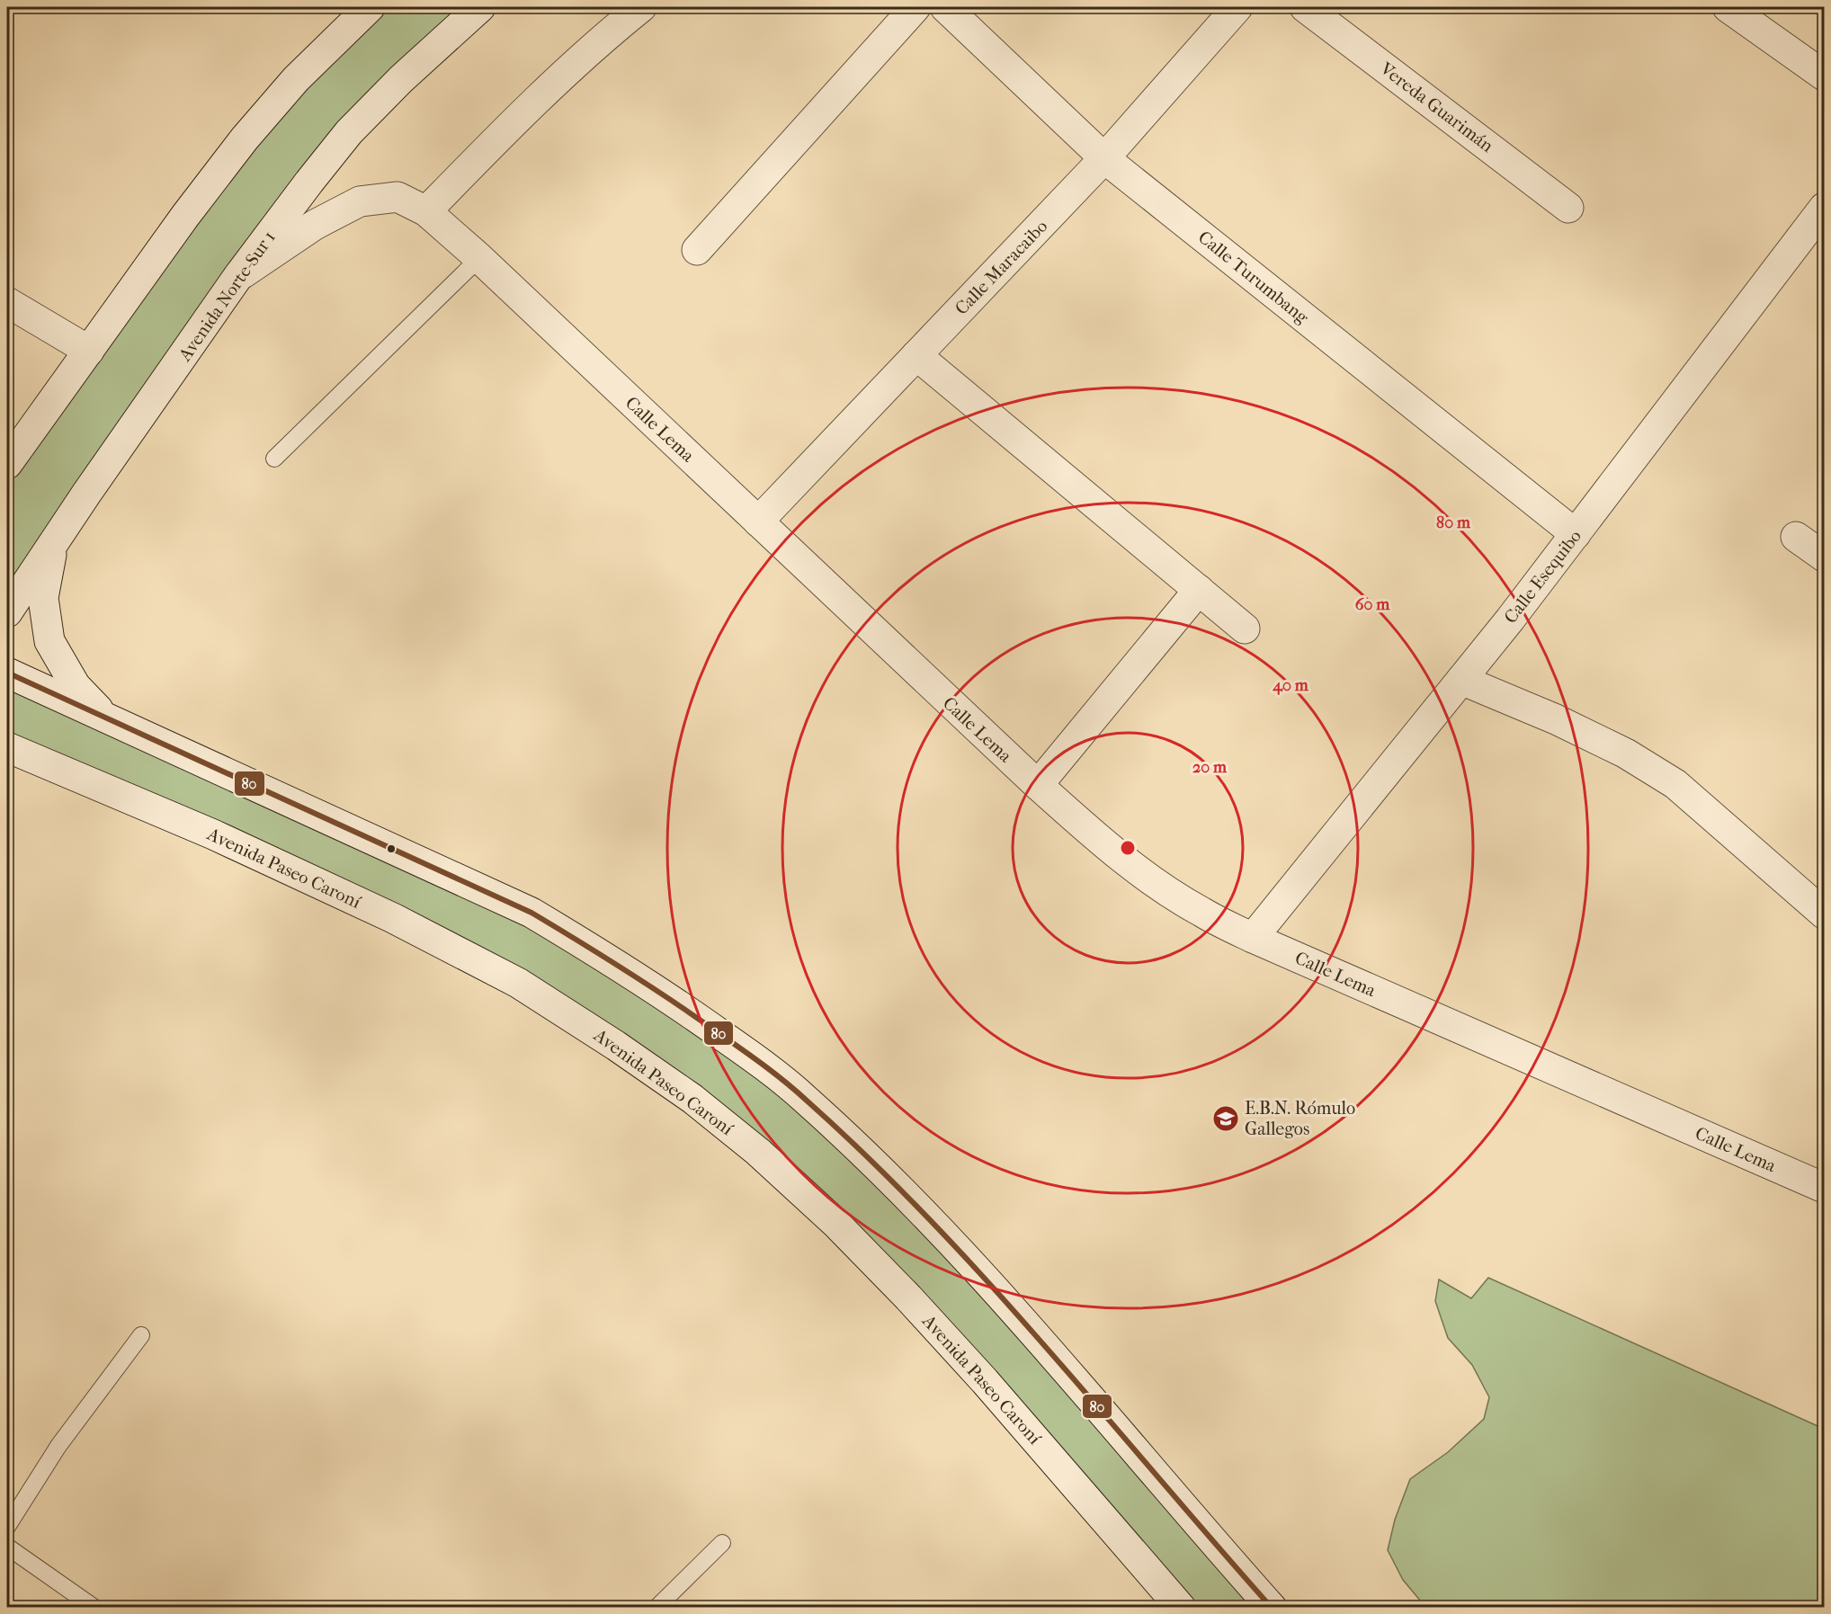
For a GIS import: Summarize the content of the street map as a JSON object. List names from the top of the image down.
{
  "streets": {
    "street": [
      "Vereda Guarimán",
      "Calle Maracaibo",
      "Calle Turumbang",
      "Avenida Norte-Sur 1",
      "Calle Lema",
      "Calle Esequibo",
      "Avenida Paseo Caroní"
    ]
  },
  "crossings": [
    ["Calle Maracaibo", "Calle Turumbang"],
    ["Calle Maracaibo", "Calle Lema"],
    ["Calle Turumbang", "Calle Esequibo"],
    ["Avenida Norte-Sur 1", "Calle Lema"],
    ["Calle Lema", "Calle Esequibo"]
  ],
  "places": {
    "school or university": ["E.B.N. Rómulo Gallegos"]
  },
  "lines": ["transit line 80"],
  "rings": [
    "80 m",
    "60 m",
    "40 m",
    "20 m"
  ]
}
